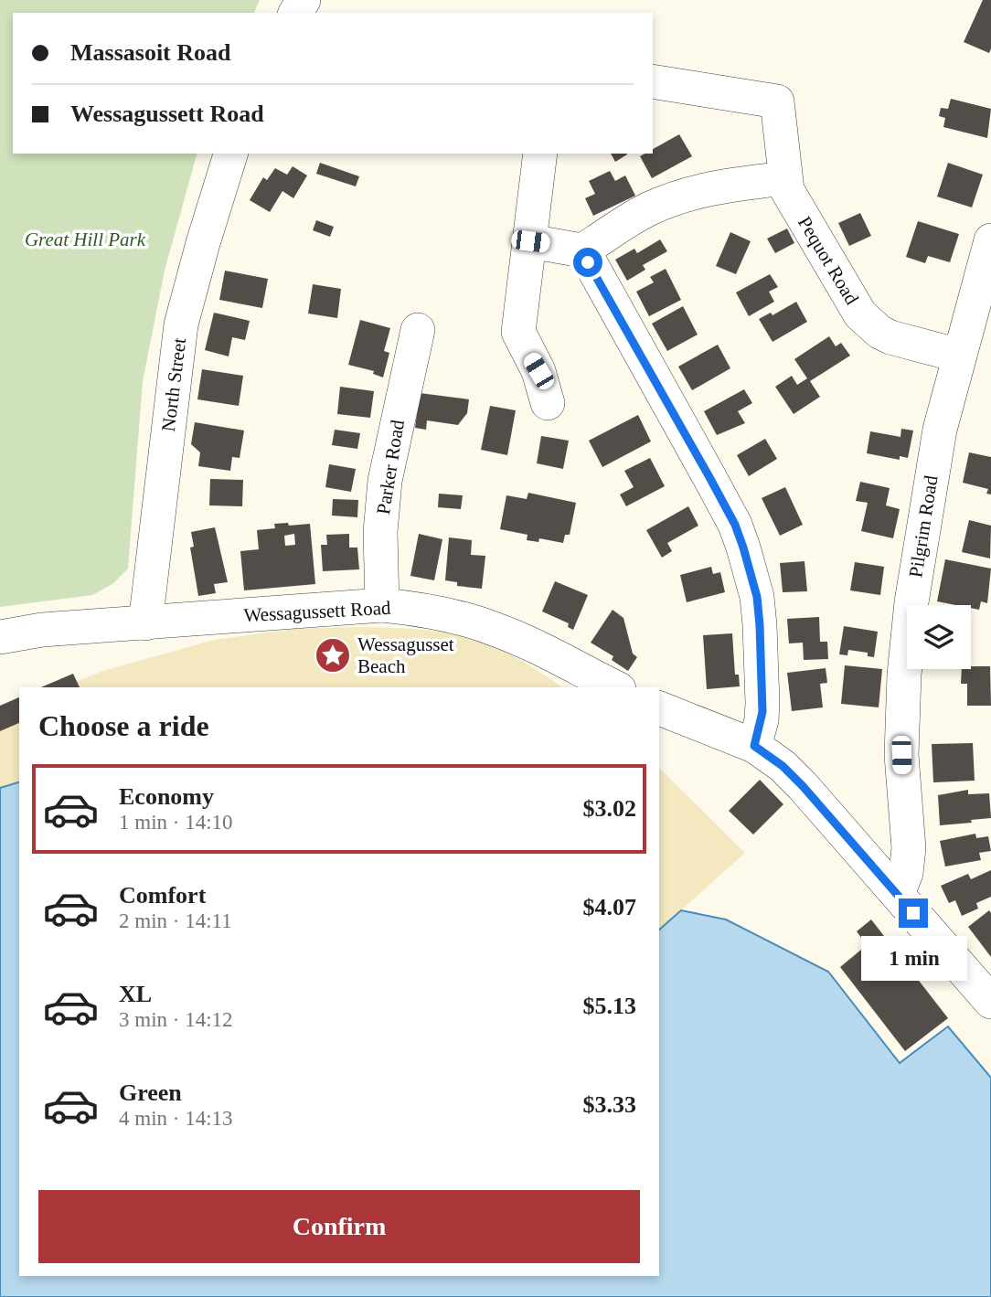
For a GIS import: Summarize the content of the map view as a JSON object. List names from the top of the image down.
{
  "streets": {
    "street": [
      "Pequot Road",
      "North Street",
      "Parker Road",
      "Pilgrim Road",
      "Wessagussett Road"
    ]
  },
  "crossings": [
    ["Pequot Road", "Pilgrim Road"],
    ["North Street", "Wessagussett Road"],
    ["Parker Road", "Wessagussett Road"]
  ],
  "parks": ["Great Hill Park"],
  "places": {
    "place": ["Wessagusset Beach"]
  },
  "page": {
    "banner": ["Massasoit Road", "Wessagussett Road"],
    "heading": "Choose a ride",
    "list": [
      {
        "name": "Economy",
        "note": "1 min · 14:10",
        "value": "$3.02"
      },
      {
        "name": "Comfort",
        "note": "2 min · 14:11",
        "value": "$4.07"
      },
      {
        "name": "XL",
        "note": "3 min · 14:12",
        "value": "$5.13"
      },
      {
        "name": "Green",
        "note": "4 min · 14:13",
        "value": "$3.33"
      }
    ],
    "bubble": "1 min",
    "buttons": "Confirm"
  }
}
